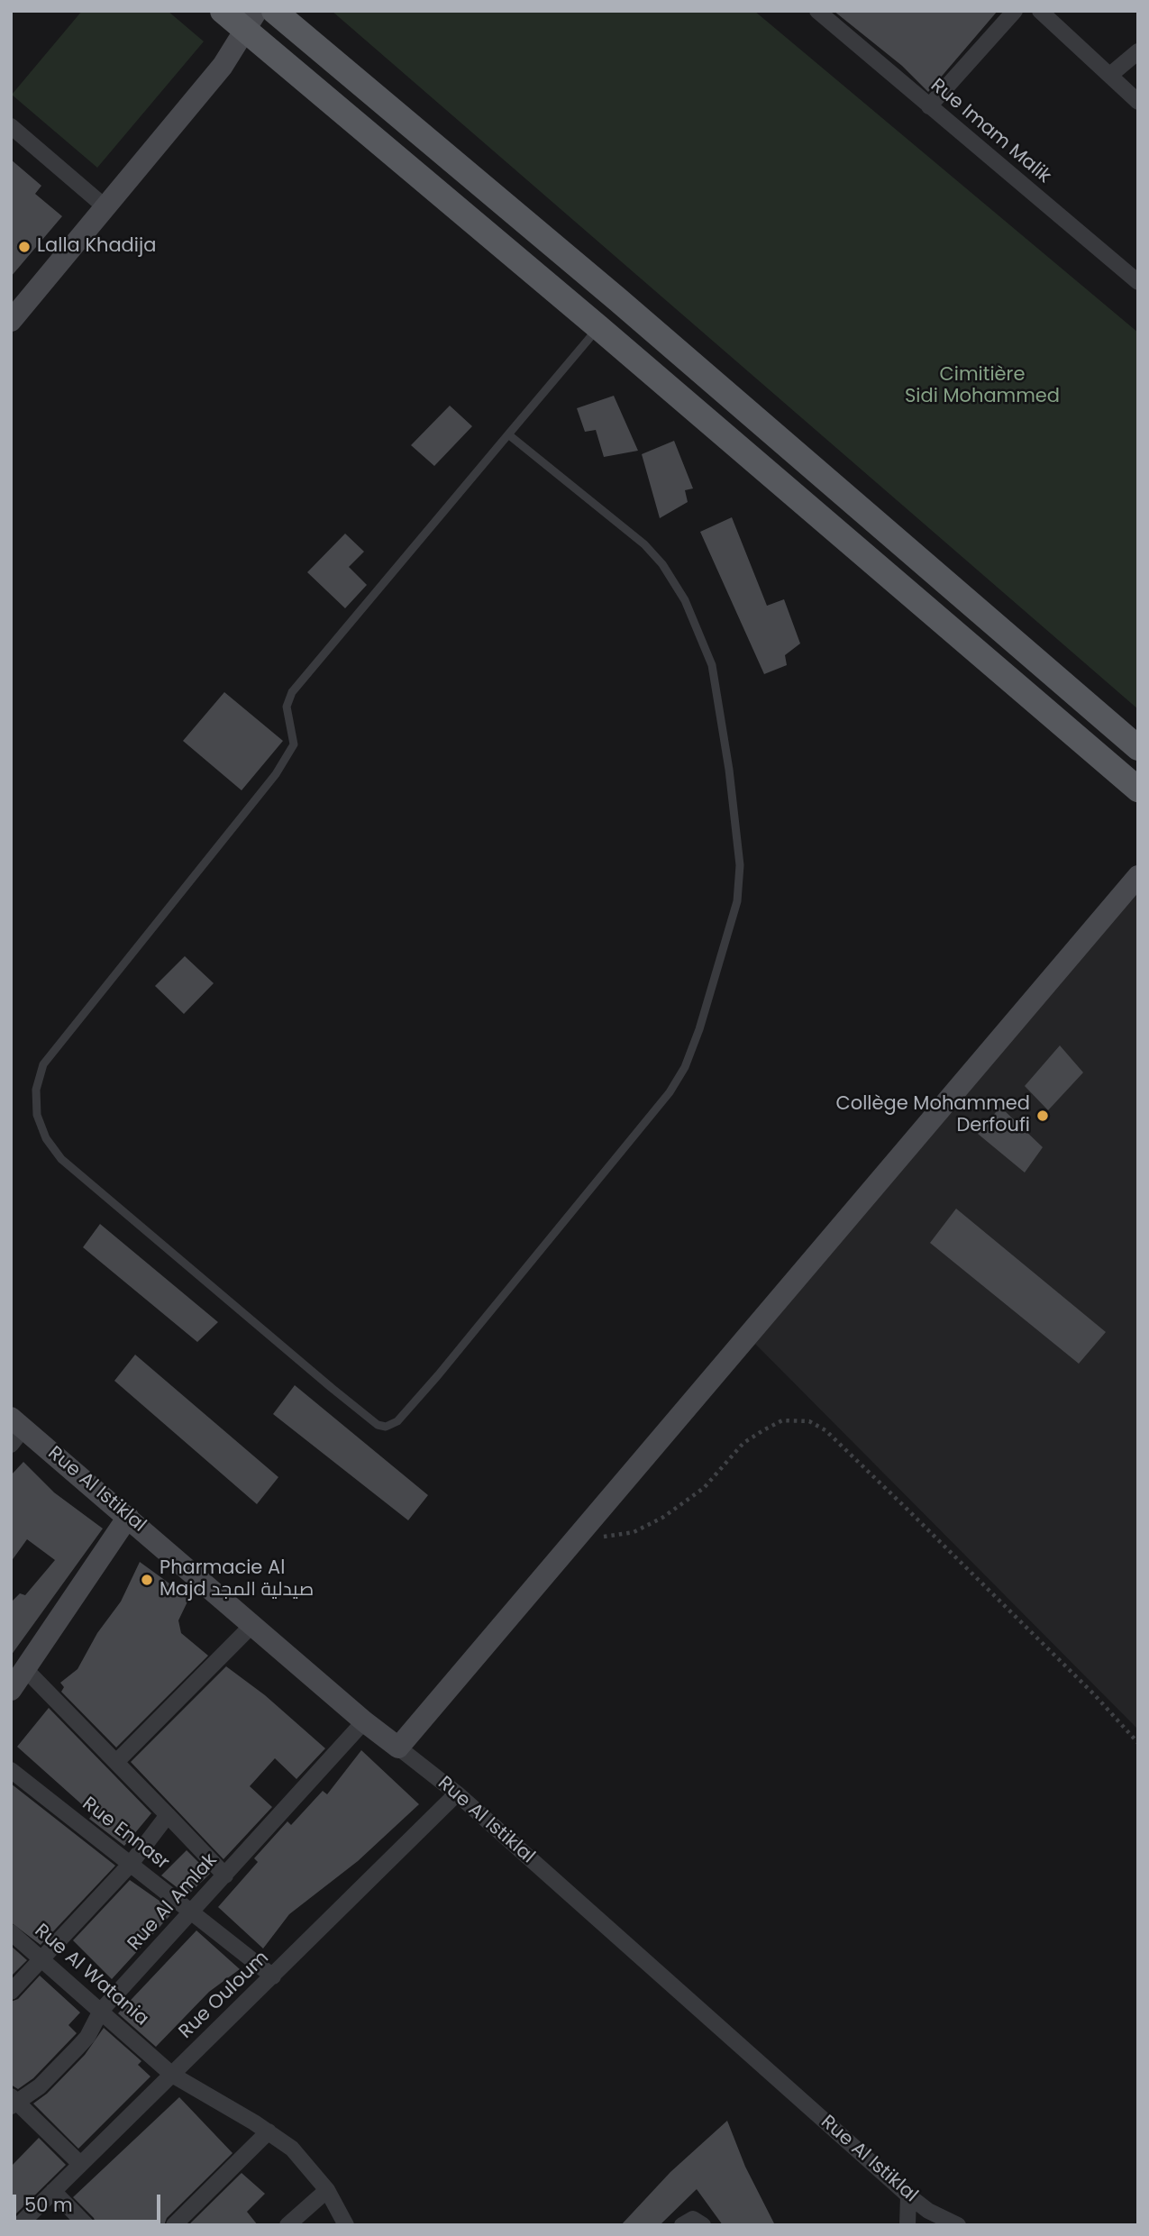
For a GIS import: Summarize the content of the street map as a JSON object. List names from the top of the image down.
{
  "streets": {
    "street": [
      "Rue Imam Malik",
      "Rue Al Istiklal",
      "Rue Ennasr",
      "Rue Al Amlak",
      "Rue Al Watania",
      "Rue Ouloum"
    ]
  },
  "crossings": [
    ["Rue Al Istiklal", "Rue Al Amlak"],
    ["Rue Al Istiklal", "Rue Ouloum"],
    ["Rue Ennasr", "Rue Al Amlak"],
    ["Rue Ennasr", "Rue Ouloum"],
    ["Rue Al Amlak", "Rue Al Watania"],
    ["Rue Al Watania", "Rue Ouloum"]
  ],
  "parks": ["Cimitière Sidi Mohammed"],
  "places": ["Lalla Khadija", "Collège Mohammed Derfoufi", "Pharmacie Al Majd صيدلية المجد"],
  "scale_bar": "50 m"
}
